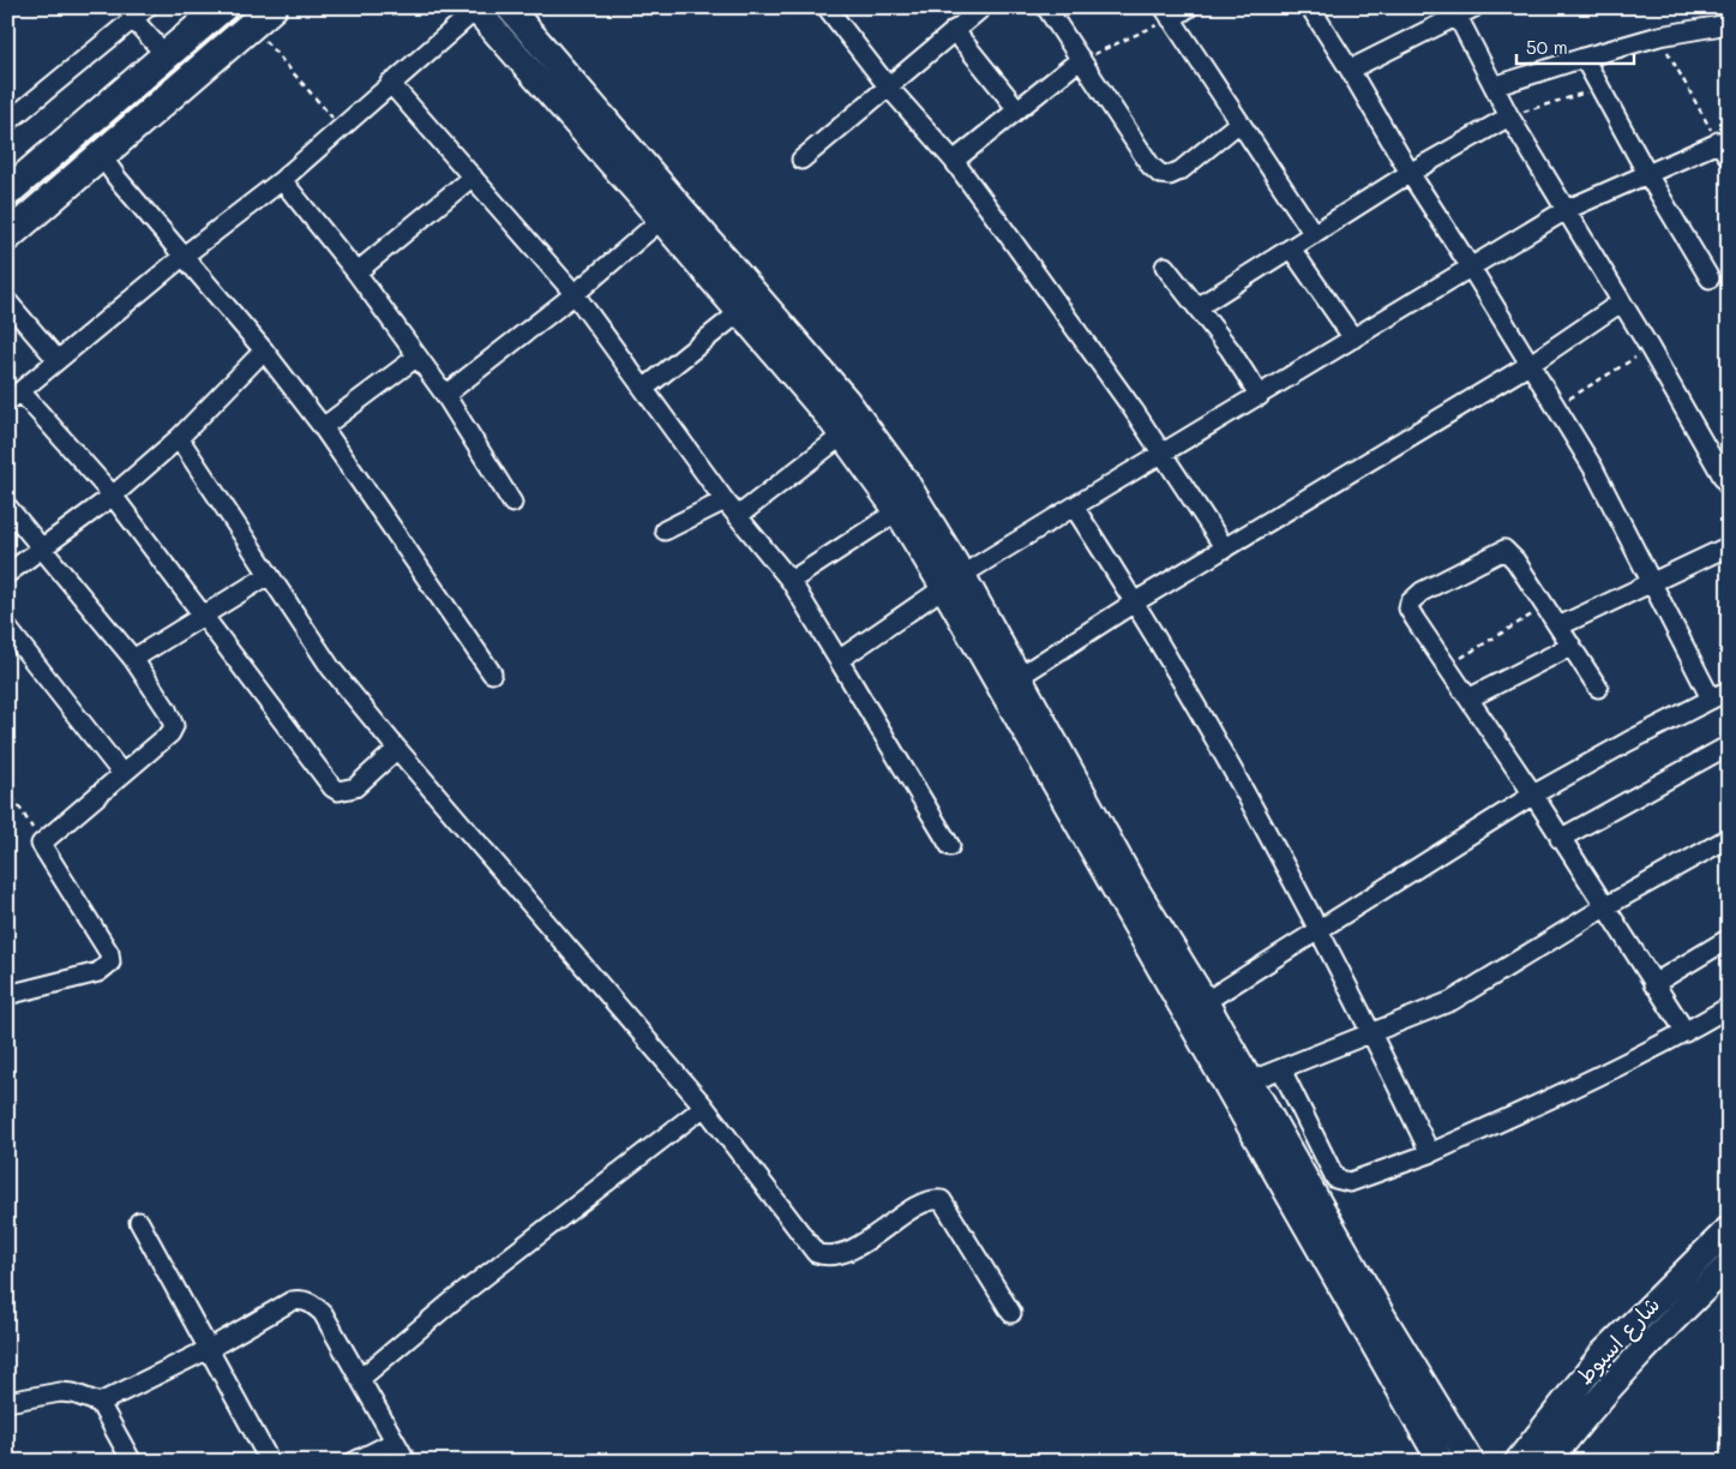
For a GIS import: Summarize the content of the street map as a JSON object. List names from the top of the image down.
{
  "streets": {
    "main road": ["شارع اسيوط"]
  },
  "scale_bar": "50 m"
}
